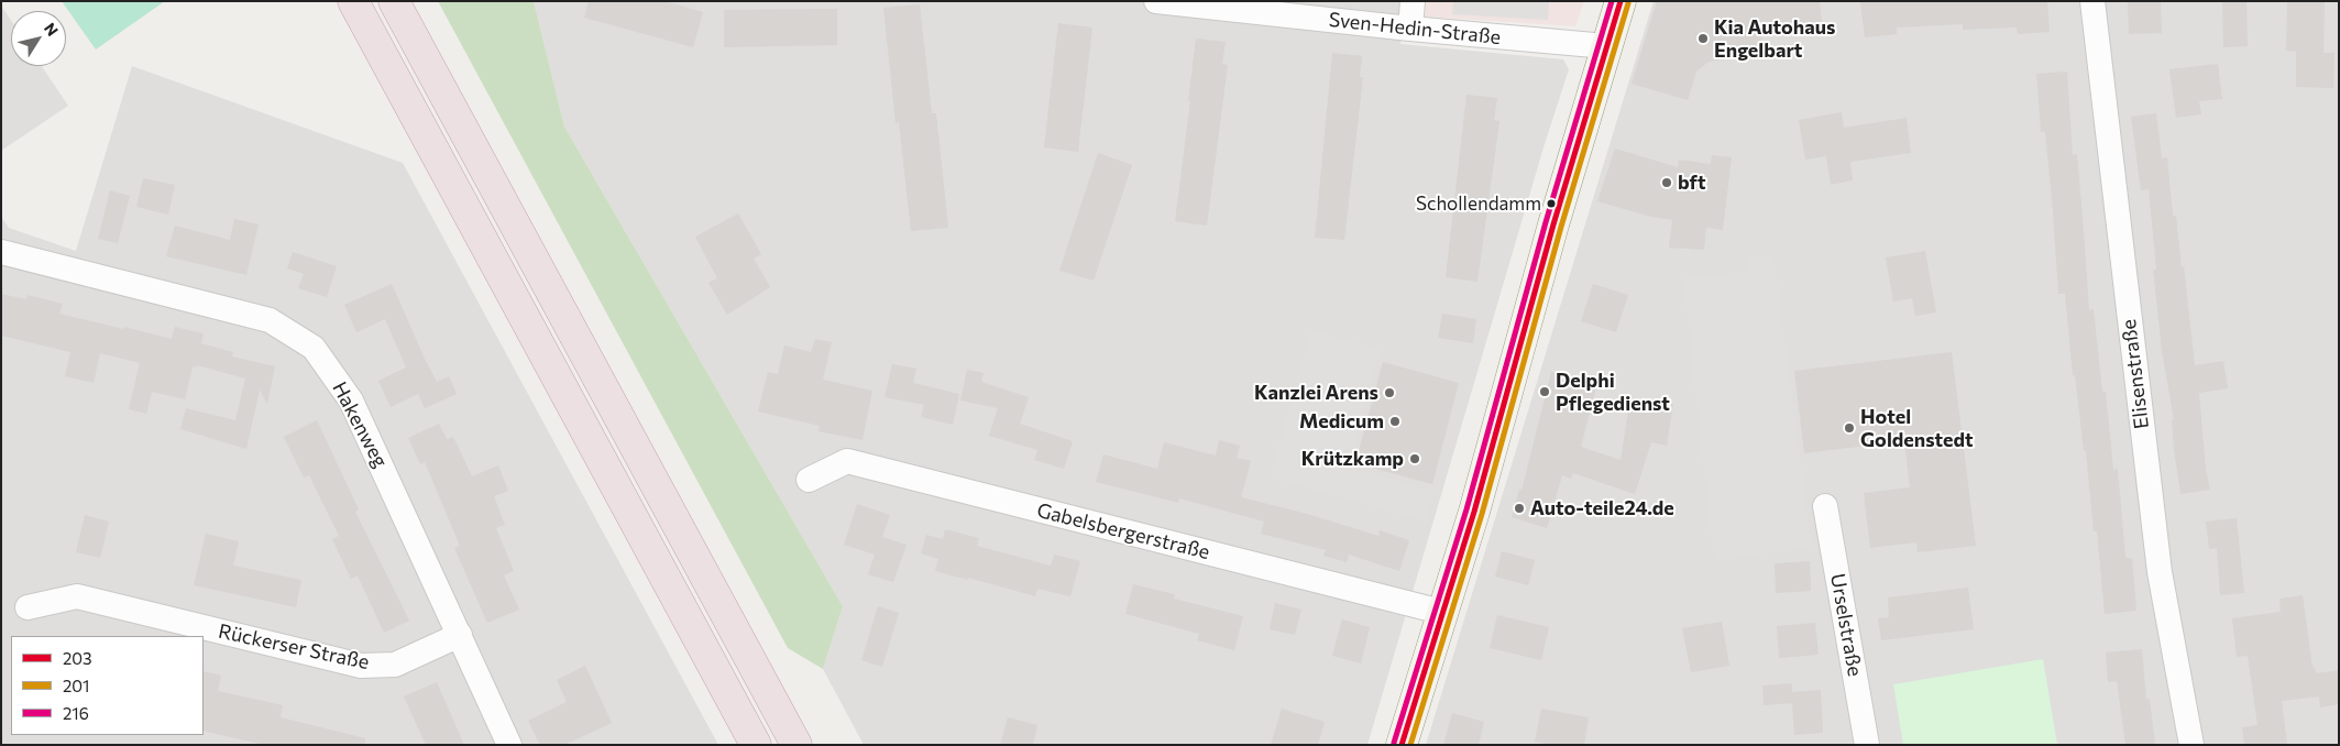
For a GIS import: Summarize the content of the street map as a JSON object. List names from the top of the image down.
{
  "streets": {
    "street": [
      "Sven-Hedin-Straße",
      "Elisenstraße",
      "Hakenweg",
      "Gabelsbergerstraße",
      "Urselstraße",
      "Rückerser Straße"
    ]
  },
  "crossings": [
    ["Hakenweg", "Rückerser Straße"]
  ],
  "places": [
    "Kia Autohaus Engelbart",
    "bft",
    "Schollendamm",
    "Delphi Pflegedienst",
    "Kanzlei Arens",
    "Medicum",
    "Hotel Goldenstedt",
    "Krützkamp",
    "Auto-teile24.de"
  ],
  "lines": ["transit line 203", "transit line 216", "transit line 201"],
  "legend": ["203", "201", "216"],
  "north": "top right"
}
